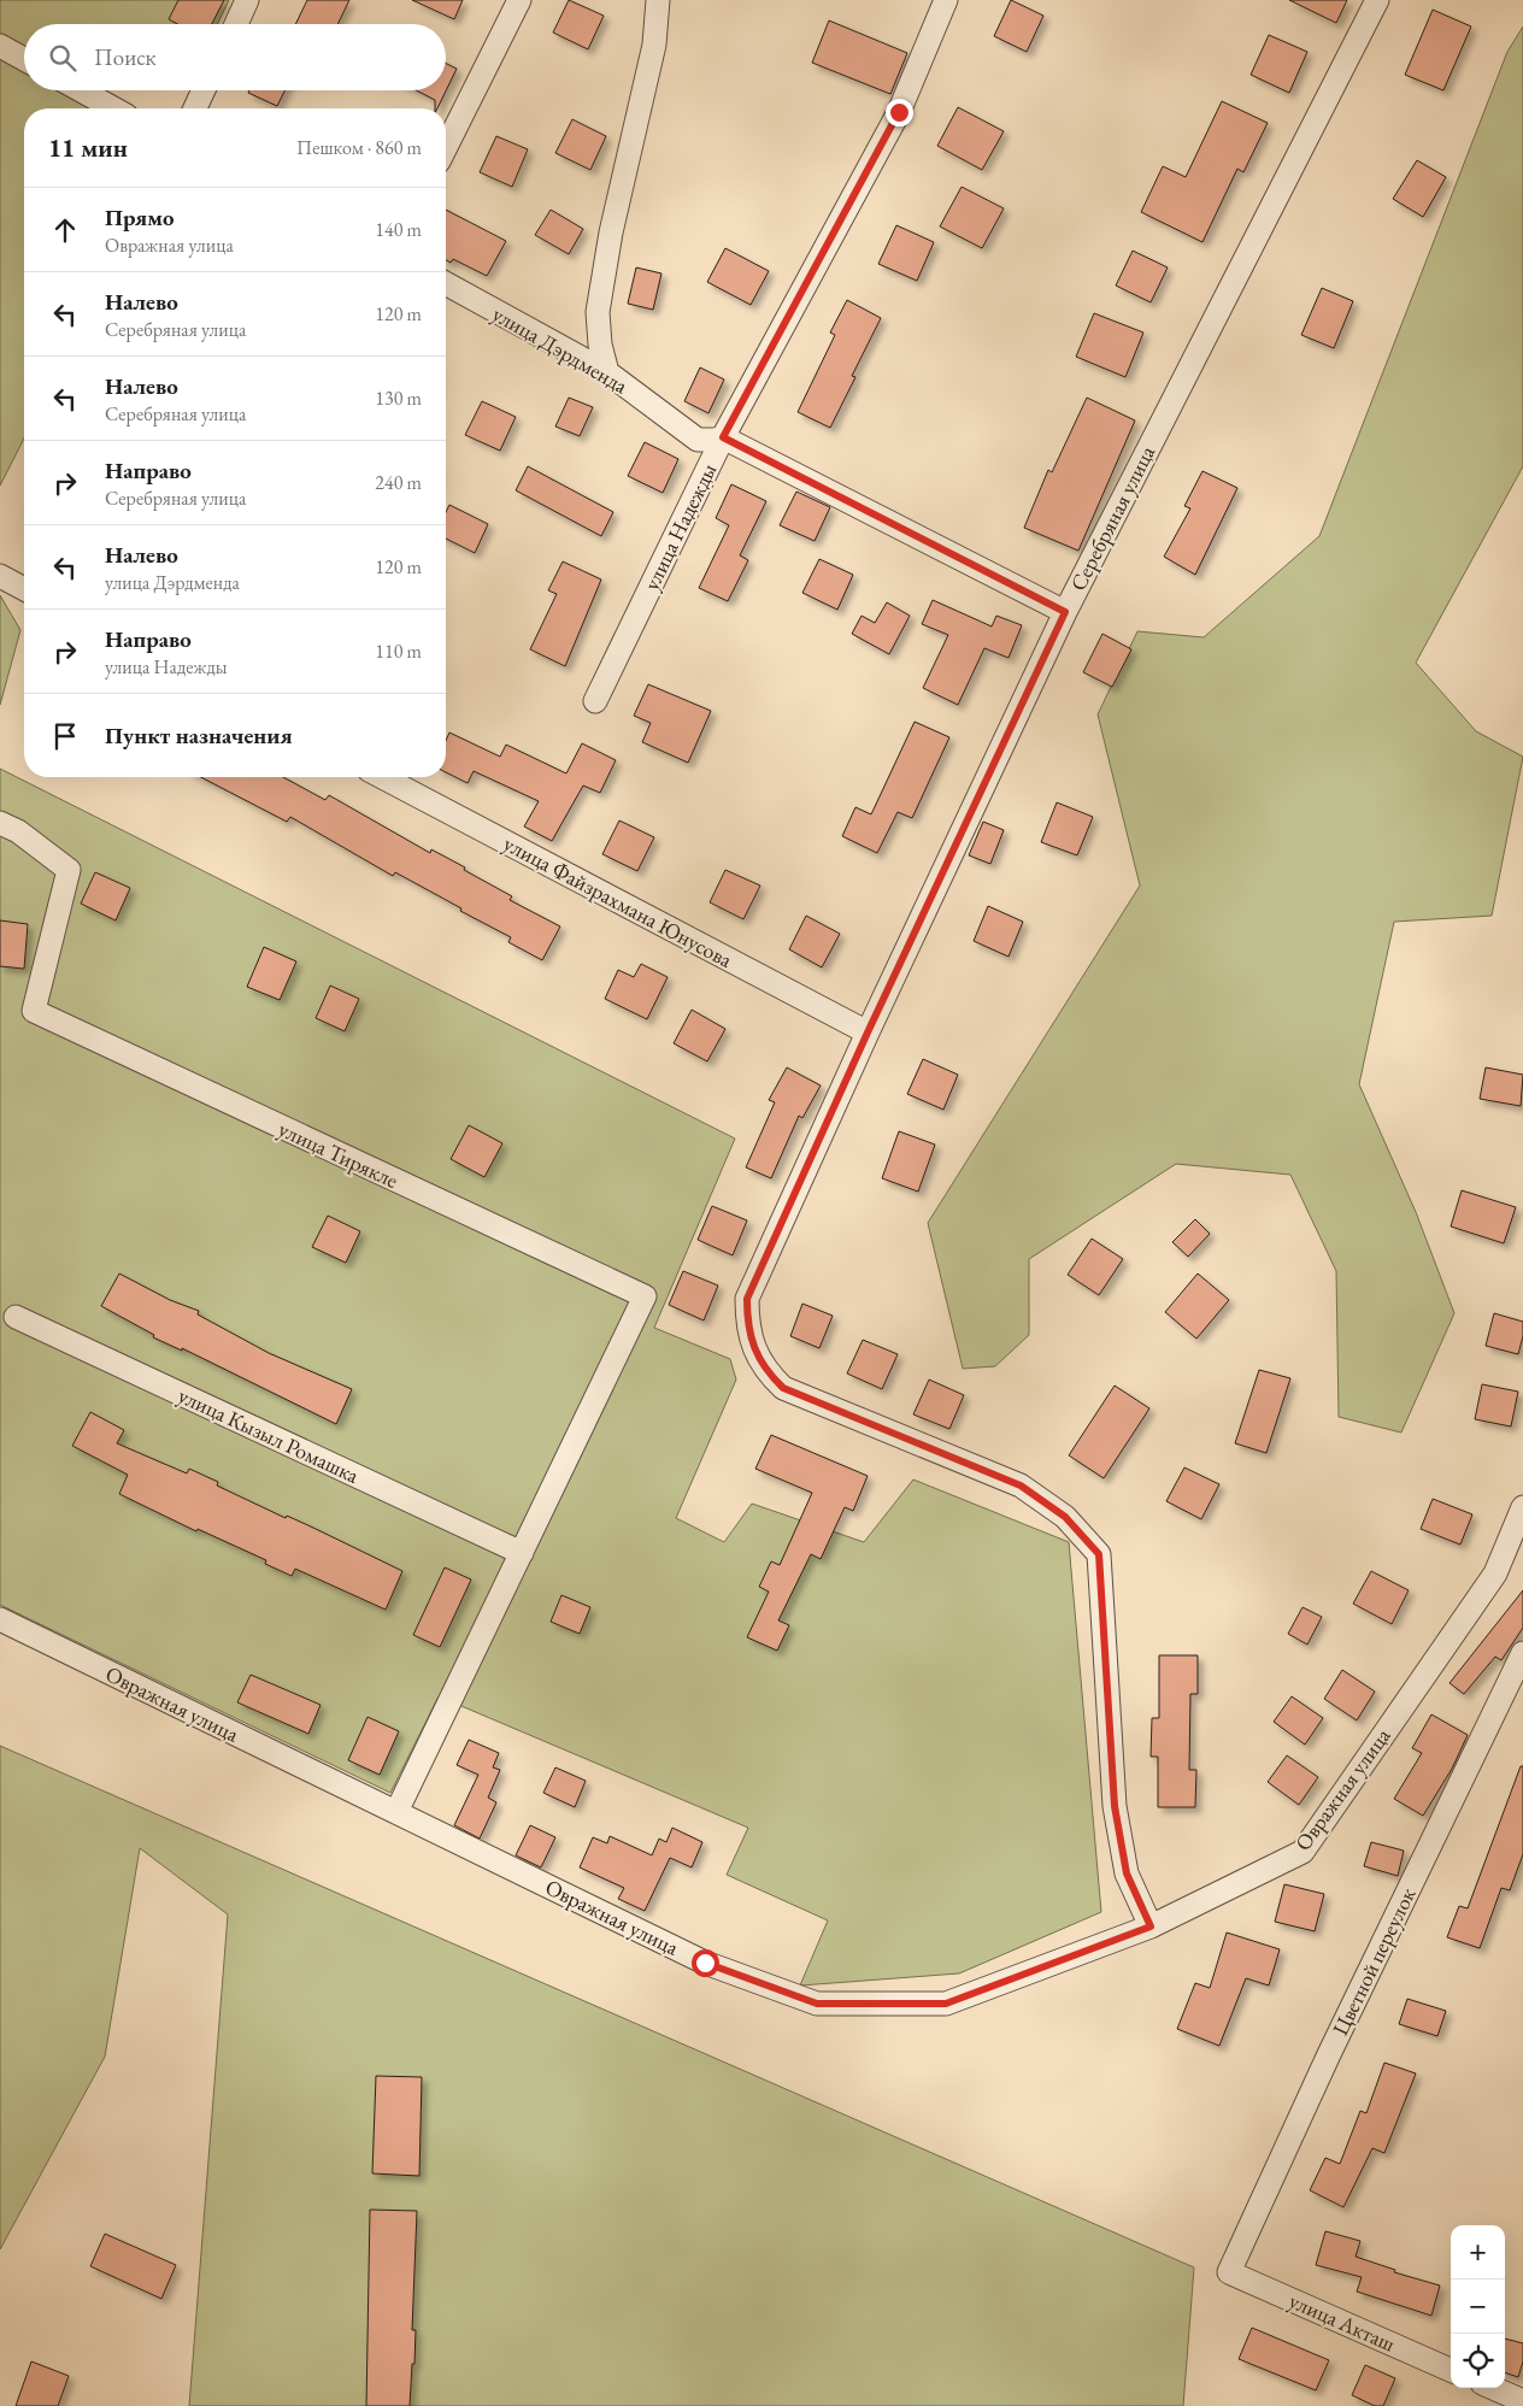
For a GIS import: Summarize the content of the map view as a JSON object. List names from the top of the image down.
{
  "streets": {
    "street": [
      "улица Дэрдменда",
      "Серебряная улица",
      "улица Надежды",
      "улица Файзрахмана Юнусова",
      "улица Тирякле",
      "улица Кызыл Ромашка",
      "Овражная улица",
      "Цветной переулок",
      "улица Акташ"
    ]
  },
  "crossings": [
    ["улица Дэрдменда", "Серебряная улица"],
    ["улица Дэрдменда", "улица Надежды"],
    ["Серебряная улица", "улица Файзрахмана Юнусова"],
    ["Серебряная улица", "Овражная улица"],
    ["улица Тирякле", "улица Кызыл Ромашка"],
    ["Цветной переулок", "улица Акташ"]
  ],
  "page": {
    "search": "Поиск",
    "heading": ["11 мин", "Пешком · 860 m"],
    "list": [
      ["Прямо", "Овражная улица", "140 m"],
      ["Налево", "Серебряная улица", "120 m"],
      ["Налево", "Серебряная улица", "130 m"],
      ["Направо", "Серебряная улица", "240 m"],
      ["Налево", "улица Дэрдменда", "120 m"],
      ["Направо", "улица Надежды", "110 m"],
      "Пункт назначения"
    ],
    "map_buttons": ["+", "−"]
  }
}
